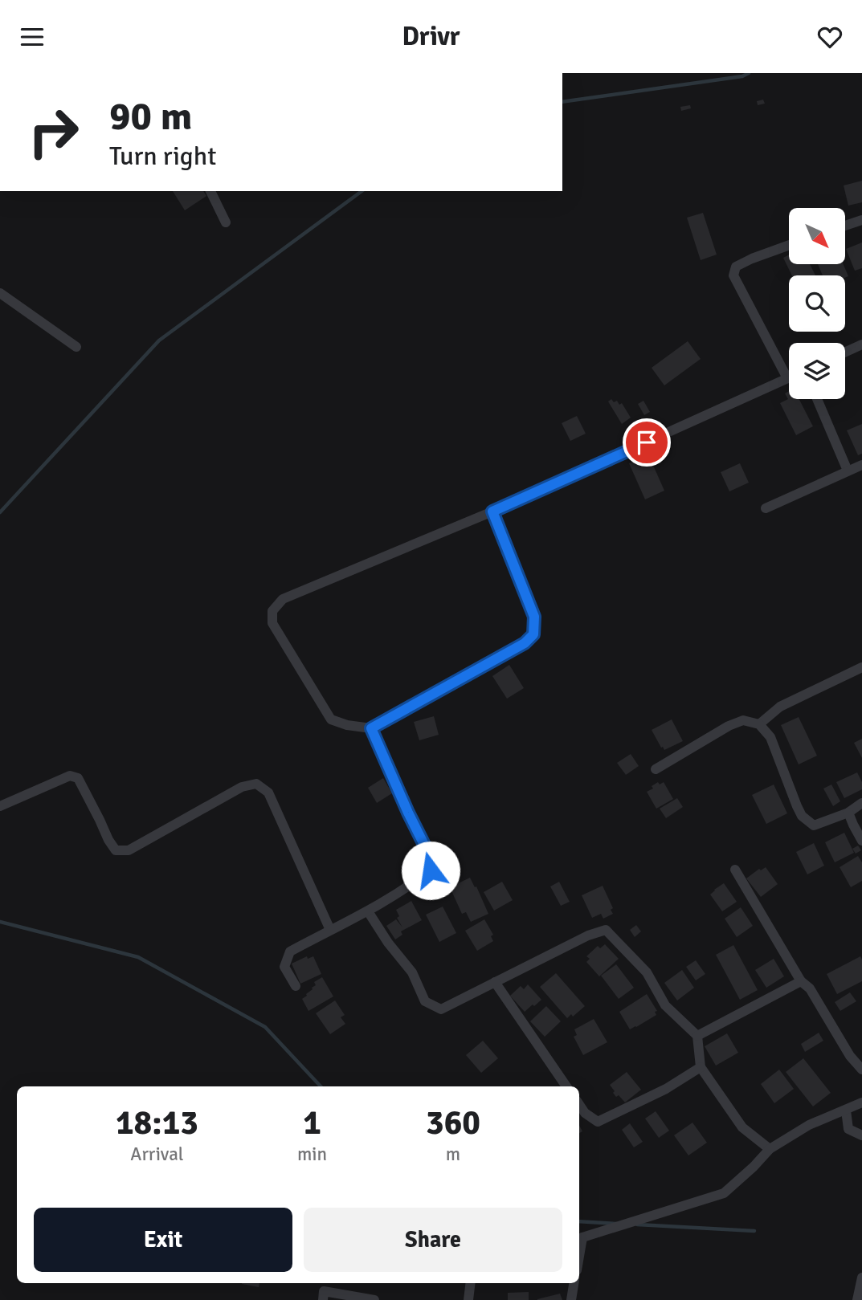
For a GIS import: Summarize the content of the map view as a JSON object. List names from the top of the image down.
{
  "north": "bottom right",
  "page": {
    "header": "Drivr",
    "turn": ["90 m", "Turn right"],
    "eta": [
      "18:13",
      "Arrival",
      "1",
      "min",
      "360",
      "m"
    ],
    "buttons": ["Exit", "Share"]
  }
}
